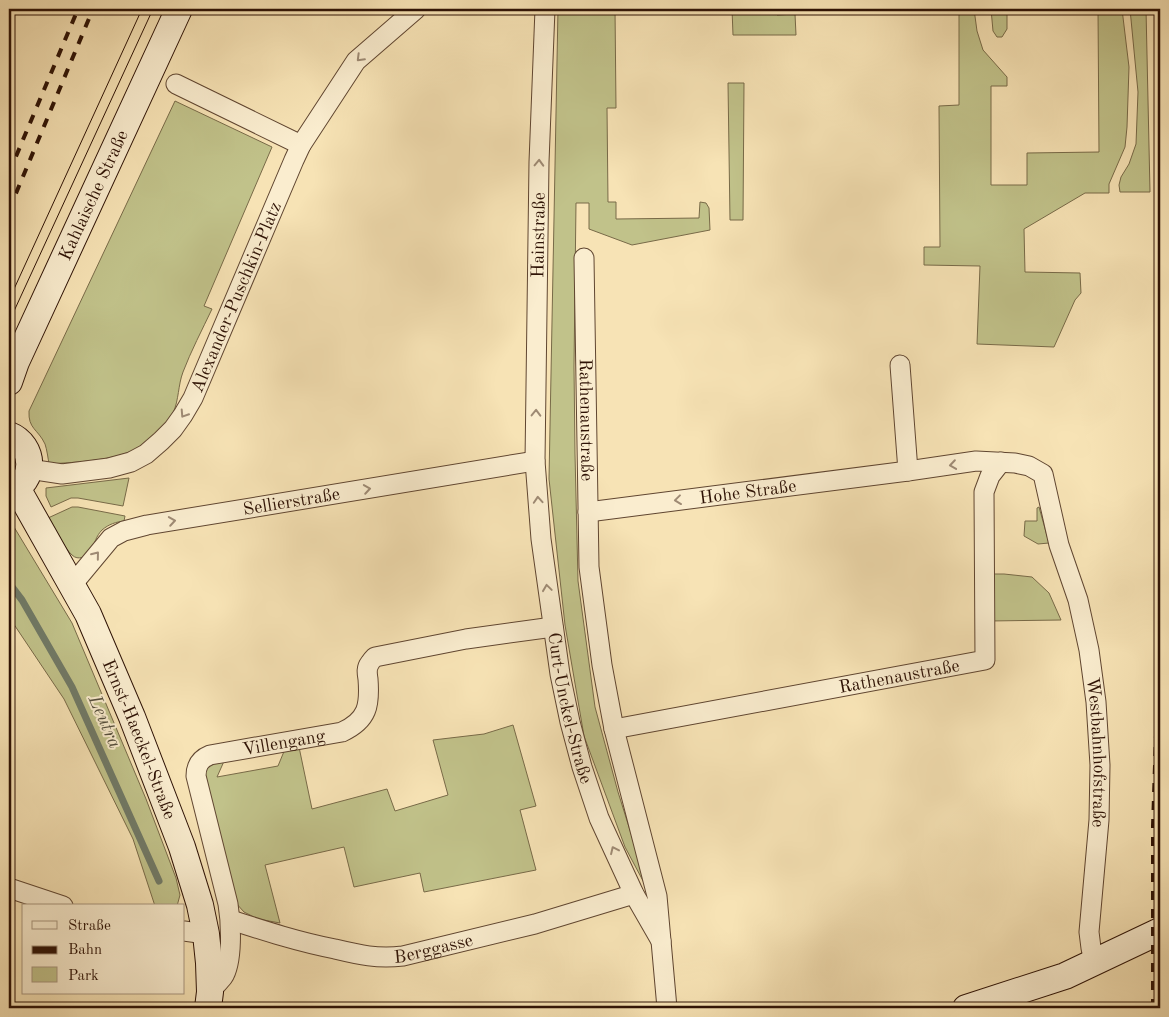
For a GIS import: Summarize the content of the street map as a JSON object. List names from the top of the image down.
{
  "streets": {
    "main road": ["Kahlaische Straße", "Ernst-Haeckel-Straße"],
    "street": [
      "Hainstraße",
      "Alexander-Puschkin-Platz",
      "Rathenaustraße",
      "Hohe Straße",
      "Sellierstraße",
      "Curt-Unckel-Straße",
      "Villengang",
      "Westbahnhofstraße",
      "Berggasse"
    ]
  },
  "crossings": [
    ["Hainstraße", "Sellierstraße"],
    ["Hainstraße", "Curt-Unckel-Straße"],
    ["Alexander-Puschkin-Platz", "Ernst-Haeckel-Straße"],
    ["Rathenaustraße", "Hohe Straße"],
    ["Rathenaustraße", "Curt-Unckel-Straße"],
    ["Hohe Straße", "Westbahnhofstraße"],
    ["Sellierstraße", "Curt-Unckel-Straße"],
    ["Sellierstraße", "Ernst-Haeckel-Straße"],
    ["Curt-Unckel-Straße", "Villengang"],
    ["Curt-Unckel-Straße", "Berggasse"],
    ["Ernst-Haeckel-Straße", "Villengang"],
    ["Villengang", "Berggasse"]
  ],
  "one_way": [
    "Hainstraße",
    "Alexander-Puschkin-Platz",
    "Hohe Straße",
    "Sellierstraße",
    "Curt-Unckel-Straße"
  ],
  "water": ["Leutra"],
  "legend": ["Straße", "Bahn", "Park"]
}
